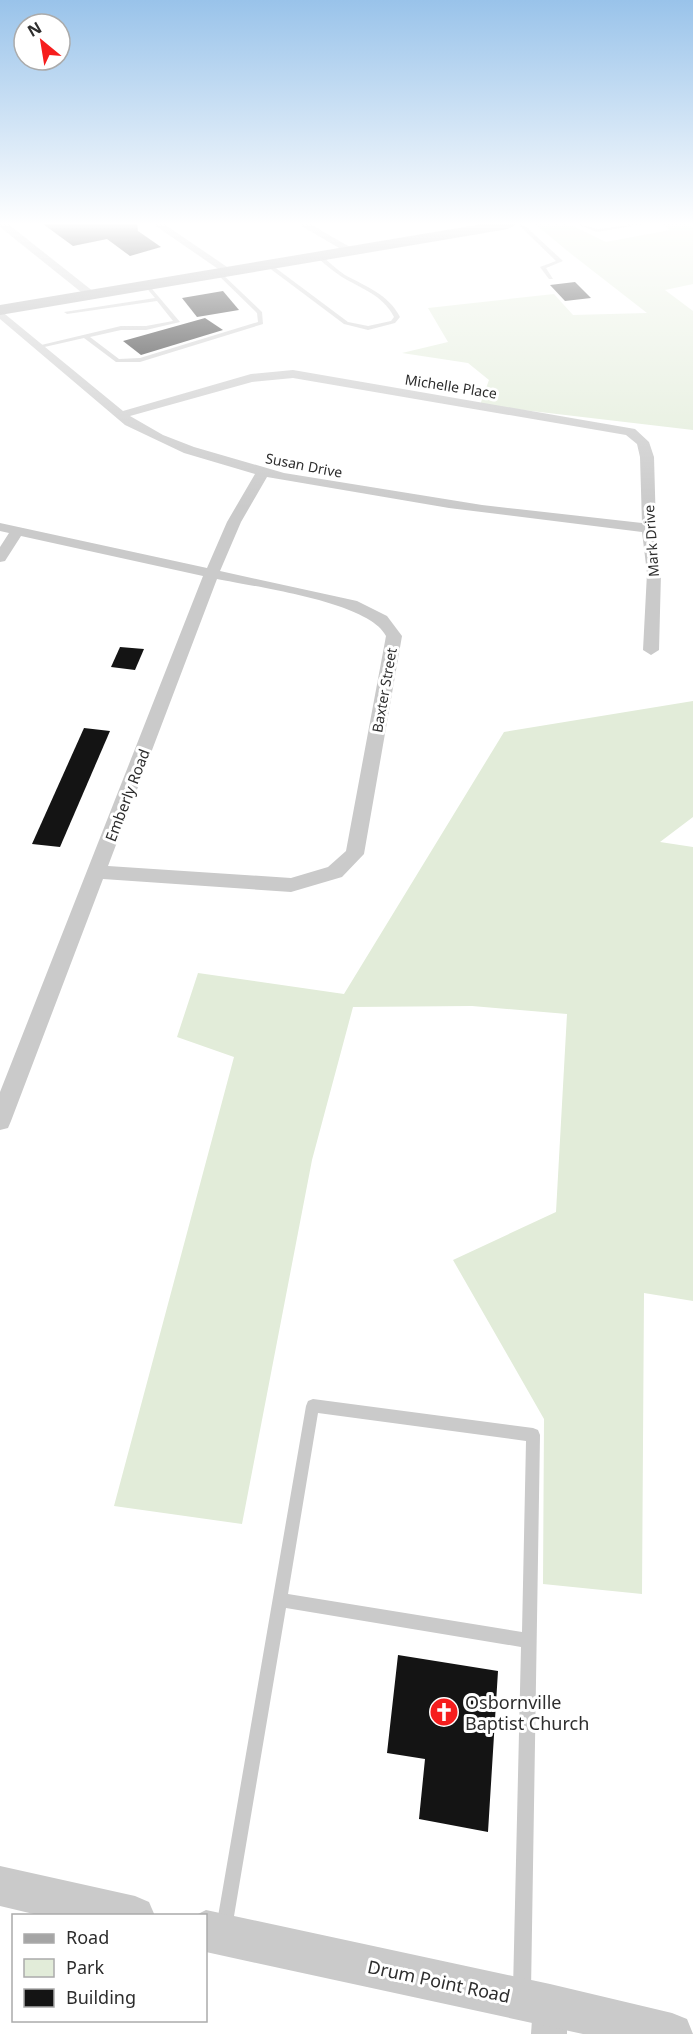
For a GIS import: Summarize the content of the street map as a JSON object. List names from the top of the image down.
{
  "streets": {
    "street": [
      "Michelle Place",
      "Susan Drive",
      "Mark Drive",
      "Baxter Street",
      "Emberly Road",
      "Drum Point Road"
    ]
  },
  "crossings": [
    ["Michelle Place", "Susan Drive"],
    ["Michelle Place", "Mark Drive"],
    ["Susan Drive", "Mark Drive"],
    ["Susan Drive", "Emberly Road"],
    ["Baxter Street", "Emberly Road"]
  ],
  "places": {
    "church": ["Osbornville Baptist Church"]
  },
  "legend": ["Road", "Park", "Building"],
  "north": "top left"
}
